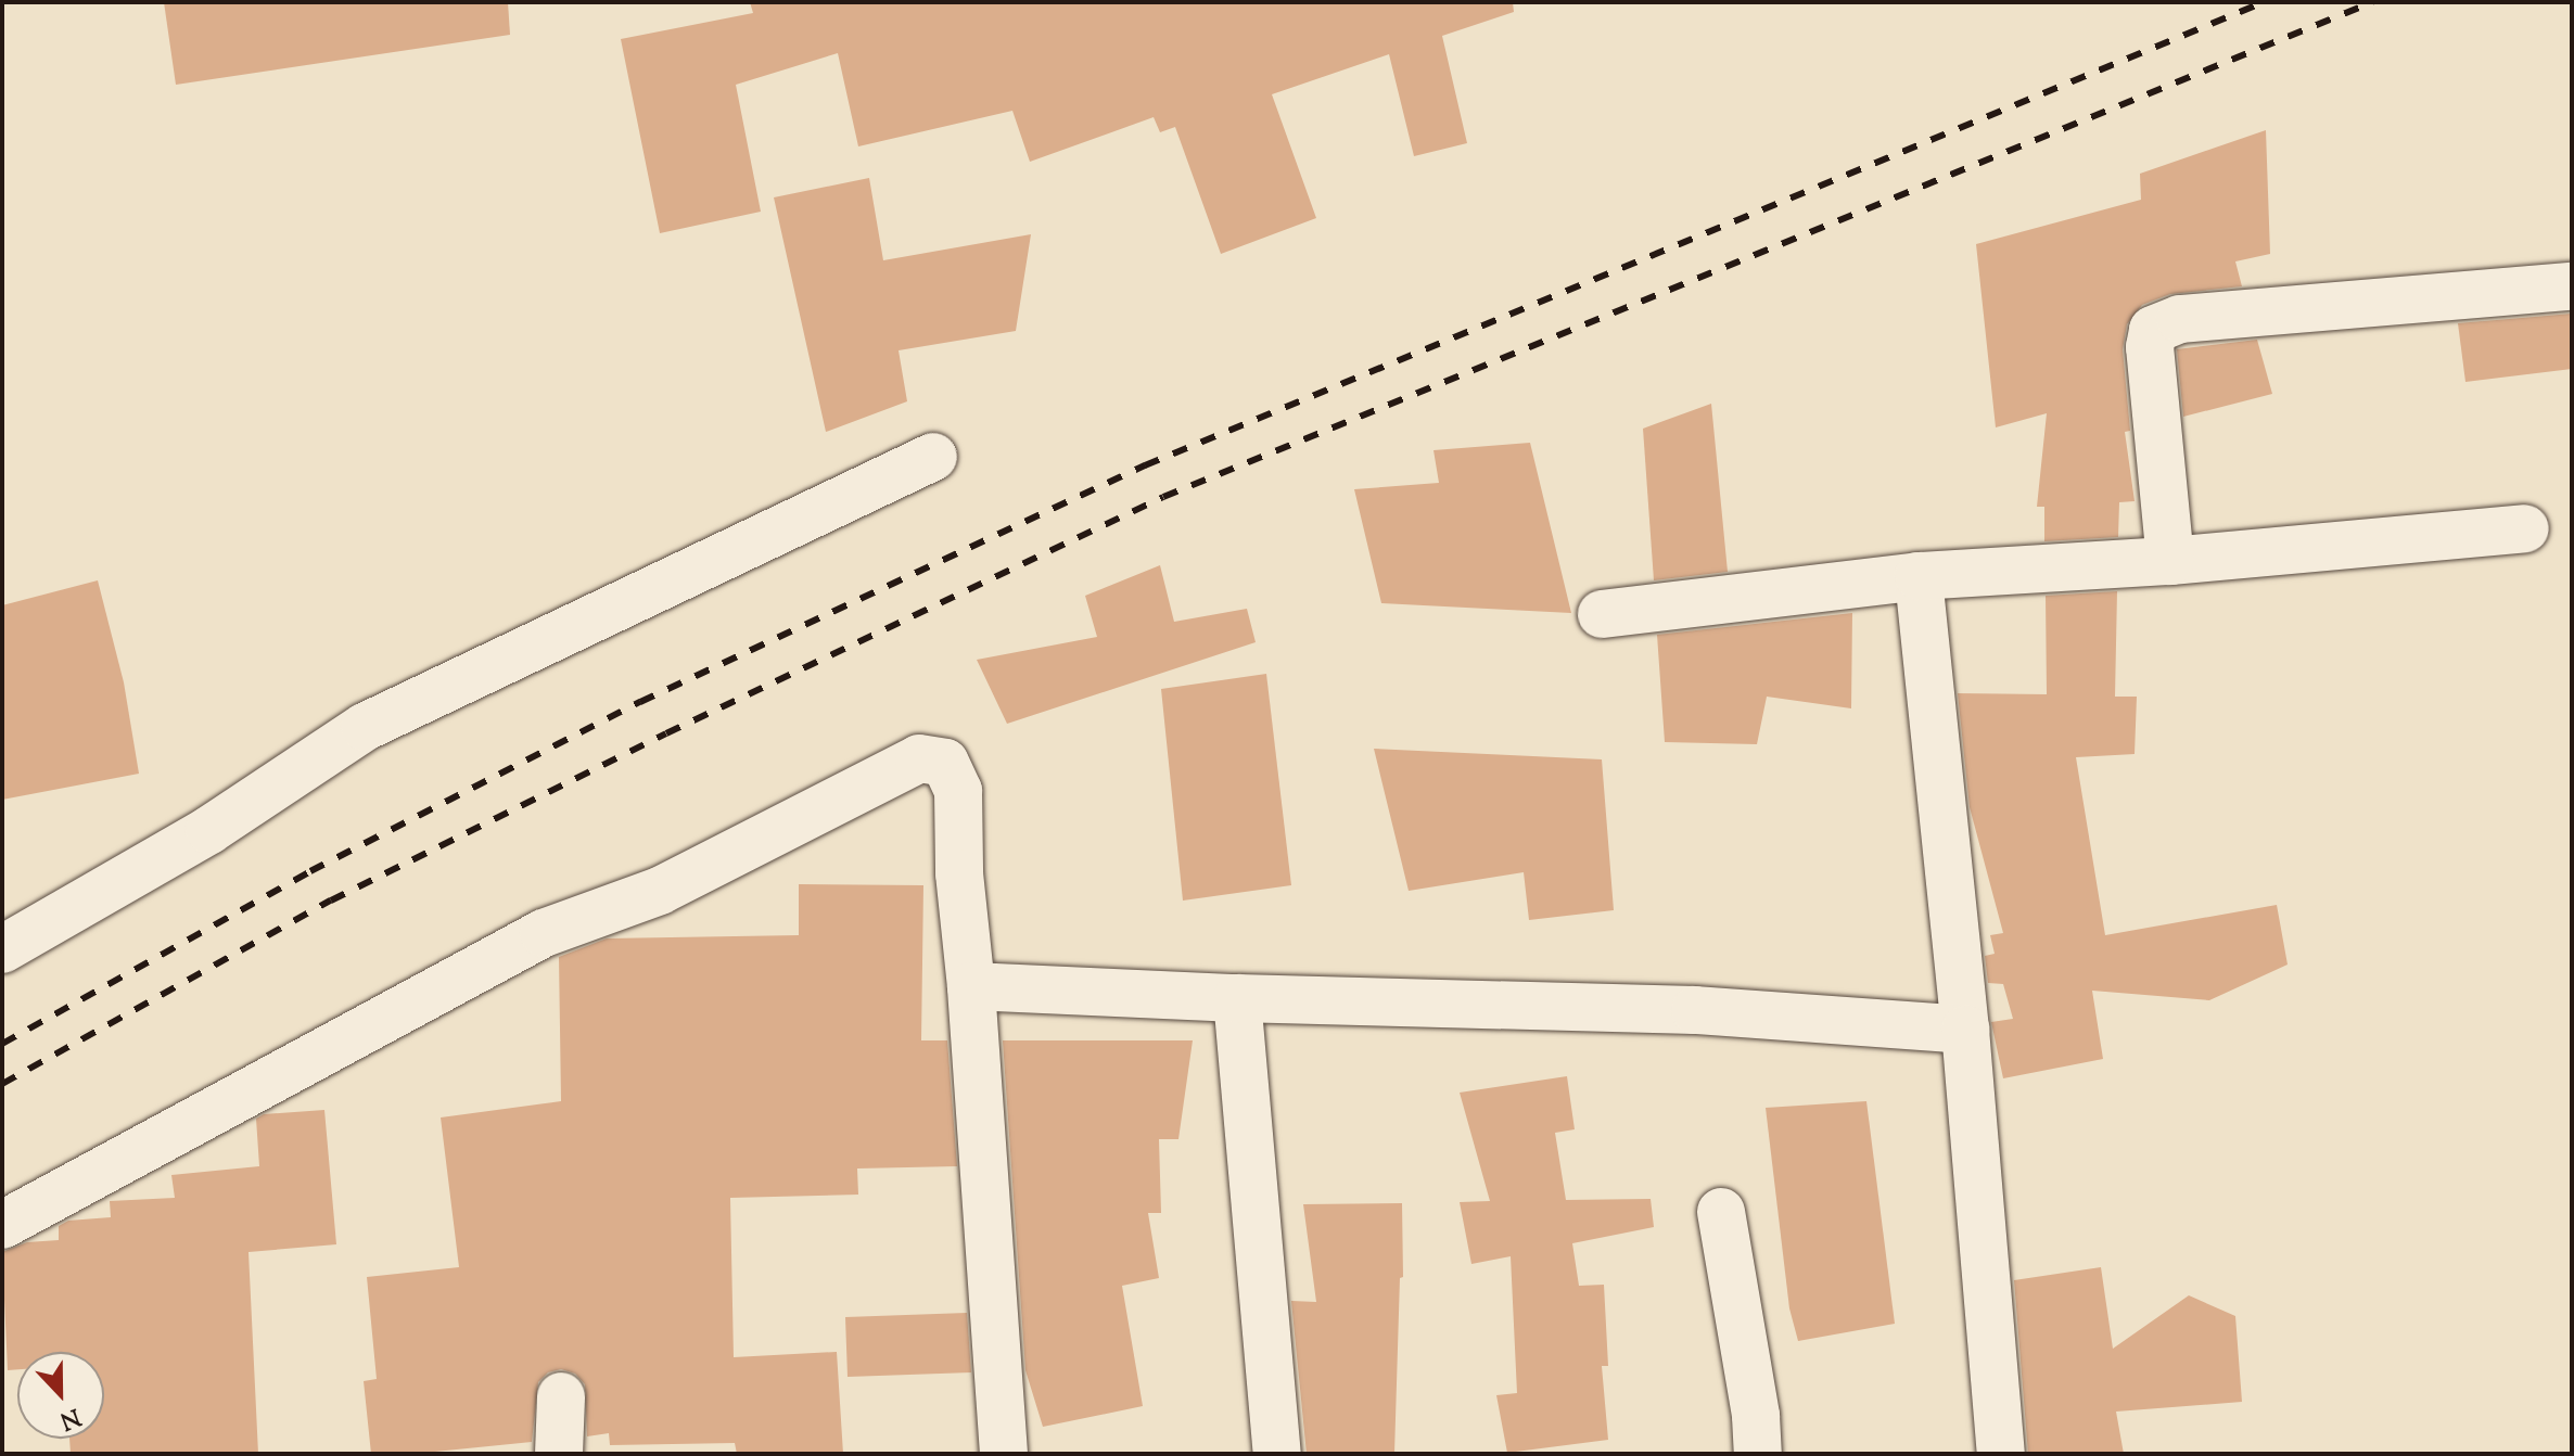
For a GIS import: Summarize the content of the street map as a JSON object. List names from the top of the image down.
{
  "north": "bottom"
}
